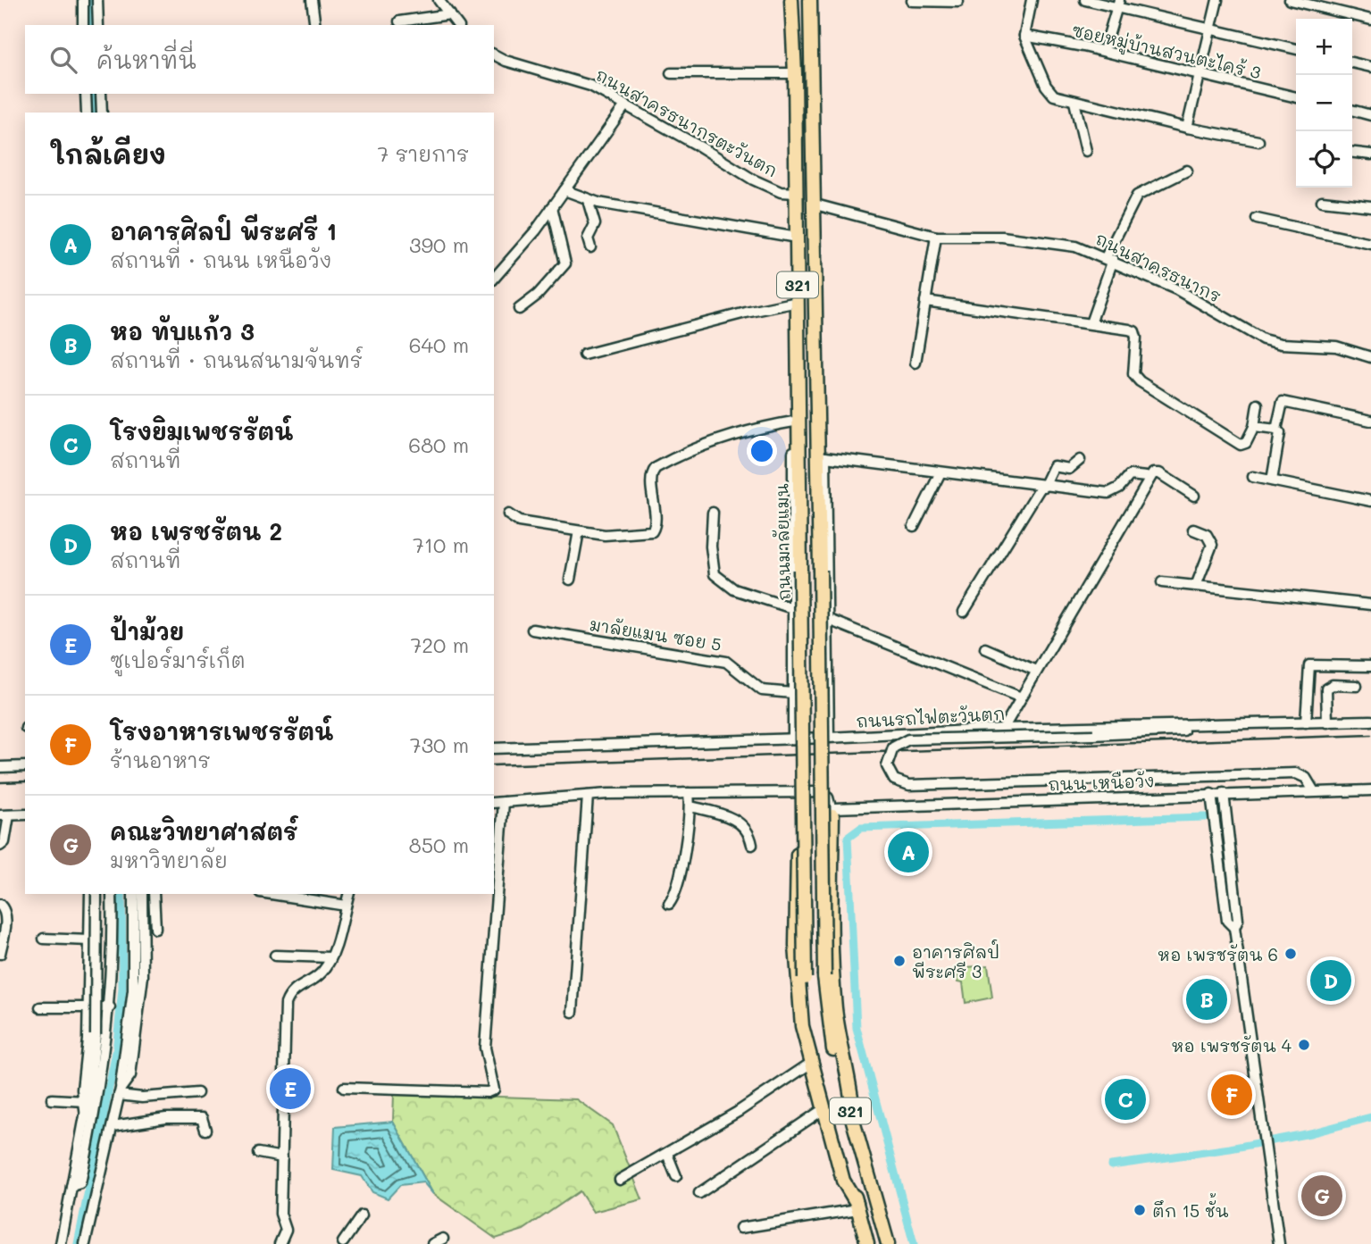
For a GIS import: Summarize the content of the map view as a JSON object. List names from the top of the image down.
{
  "streets": {
    "highway": ["321", "ถนนมาลัยแมน"],
    "street": [
      "ซอยหมู่บ้านสวนตะไคร้ 3",
      "ถนนสาครธนากรตะวันตก",
      "ถนนสาครธนากร",
      "มาลัยแมน ซอย 5",
      "ถนนรถไฟตะวันตก",
      "ถนน เหนือวัง"
    ]
  },
  "crossings": [
    ["ถนนสาครธนากรตะวันตก", "ถนนมาลัยแมน"],
    ["ถนนสาครธนากร", "321"]
  ],
  "places": [
    "หอ เพรชรัตน 6",
    "อาคารศิลป์ พีระศรี 3",
    "หอ เพรชรัตน 4",
    "ตึก 15 ชั้น"
  ],
  "page": {
    "map_buttons": ["+", "−"],
    "search": "ค้นหาที่นี่",
    "heading": ["ใกล้เคียง", "7 รายการ"],
    "list": [
      {
        "mark": "A",
        "name": "อาคารศิลป์ พีระศรี 1",
        "note": "สถานที่ · ถนน เหนือวัง",
        "value": "390 m"
      },
      {
        "mark": "B",
        "name": "หอ ทับแก้ว 3",
        "note": "สถานที่ · ถนนสนามจันทร์",
        "value": "640 m"
      },
      {
        "mark": "C",
        "name": "โรงยิมเพชรรัตน์",
        "note": "สถานที่",
        "value": "680 m"
      },
      {
        "mark": "D",
        "name": "หอ เพรชรัตน 2",
        "note": "สถานที่",
        "value": "710 m"
      },
      {
        "mark": "E",
        "name": "ป้าม้วย",
        "note": "ซูเปอร์มาร์เก็ต",
        "value": "720 m"
      },
      {
        "mark": "F",
        "name": "โรงอาหารเพชรรัตน์",
        "note": "ร้านอาหาร",
        "value": "730 m"
      },
      {
        "mark": "G",
        "name": "คณะวิทยาศาสตร์",
        "note": "มหาวิทยาลัย",
        "value": "850 m"
      }
    ],
    "pins": [
      "A",
      "D",
      "B",
      "E",
      "F",
      "C",
      "G"
    ]
  }
}
